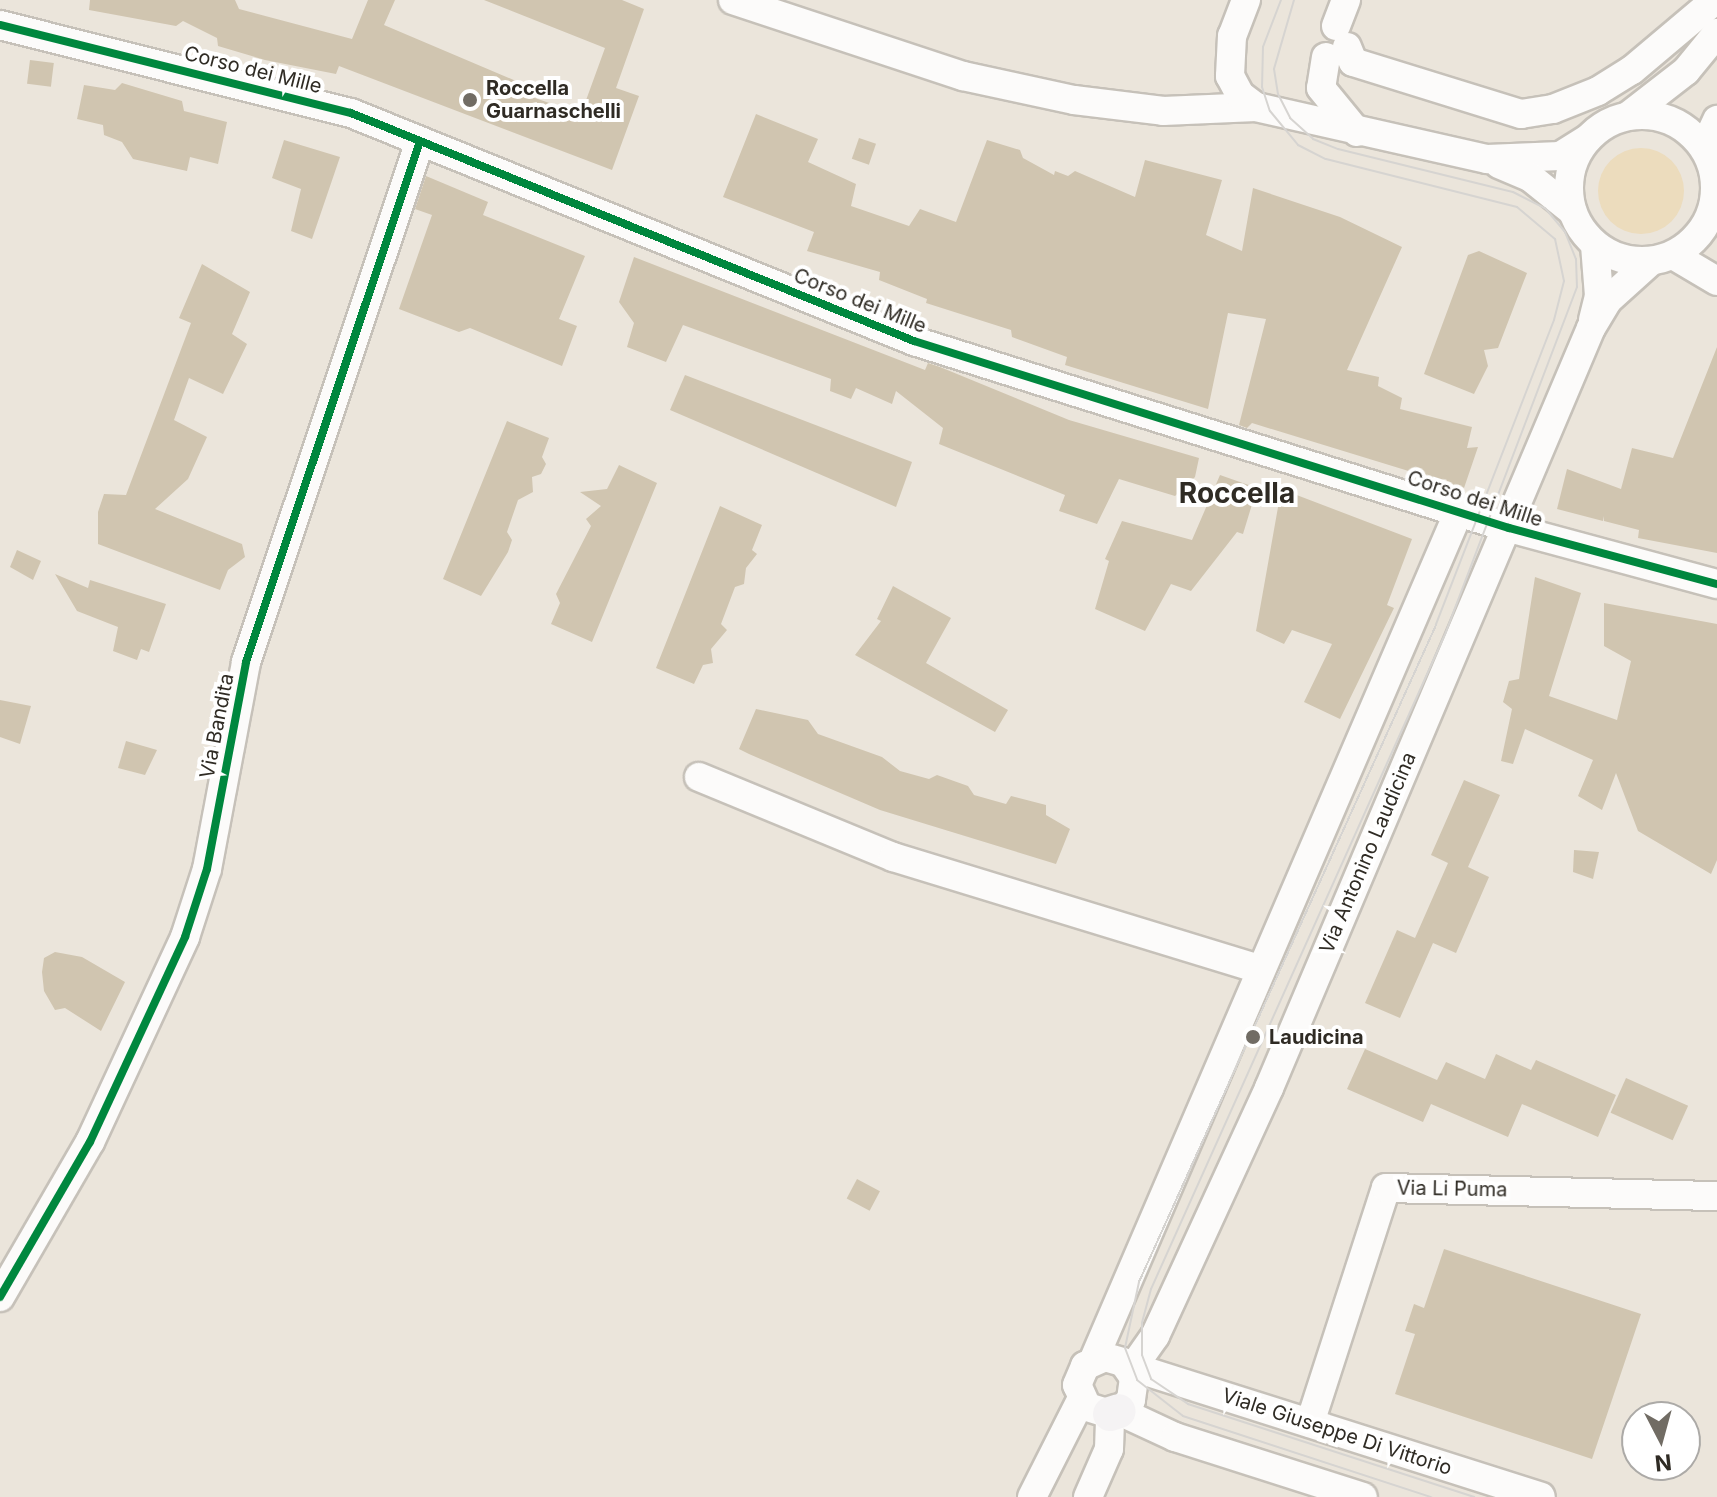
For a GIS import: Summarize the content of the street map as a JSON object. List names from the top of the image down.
{
  "streets": {
    "street": [
      "Corso dei Mille",
      "Via Bandita",
      "Via Antonino Laudicina",
      "Via Li Puma",
      "Viale Giuseppe Di Vittorio"
    ]
  },
  "crossings": [
    ["Corso dei Mille", "Via Bandita"],
    ["Corso dei Mille", "Via Antonino Laudicina"],
    ["Via Antonino Laudicina", "Viale Giuseppe Di Vittorio"],
    ["Via Li Puma", "Viale Giuseppe Di Vittorio"]
  ],
  "districts": ["Roccella"],
  "places": ["Roccella Guarnaschelli", "Laudicina"],
  "north": "bottom"
}
